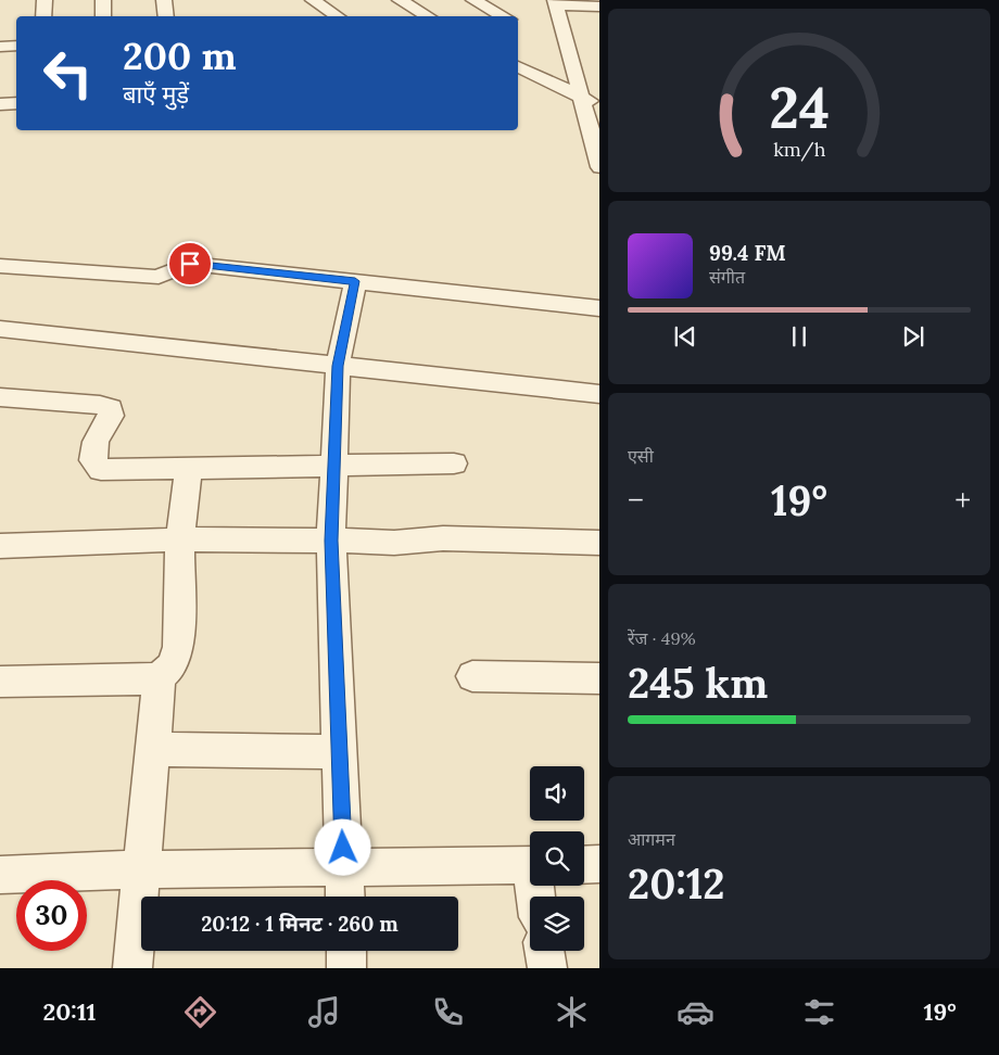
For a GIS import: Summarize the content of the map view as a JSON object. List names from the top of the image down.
{
  "page": {
    "turn": ["200 m", "बाएँ मुड़ें"],
    "song": ["99.4 FM", "संगीत"],
    "tile": [
      "एसी",
      ["रेंज · 49%", "245 km"],
      ["आगमन", "20:12"]
    ],
    "heat": ["−", "19°", "+"],
    "limit": "30",
    "trip": "20:12 · 1 मिनट · 260 m",
    "tabs": ["20:11", "19°"],
    "gauge": ["24", "km/h"]
  }
}
